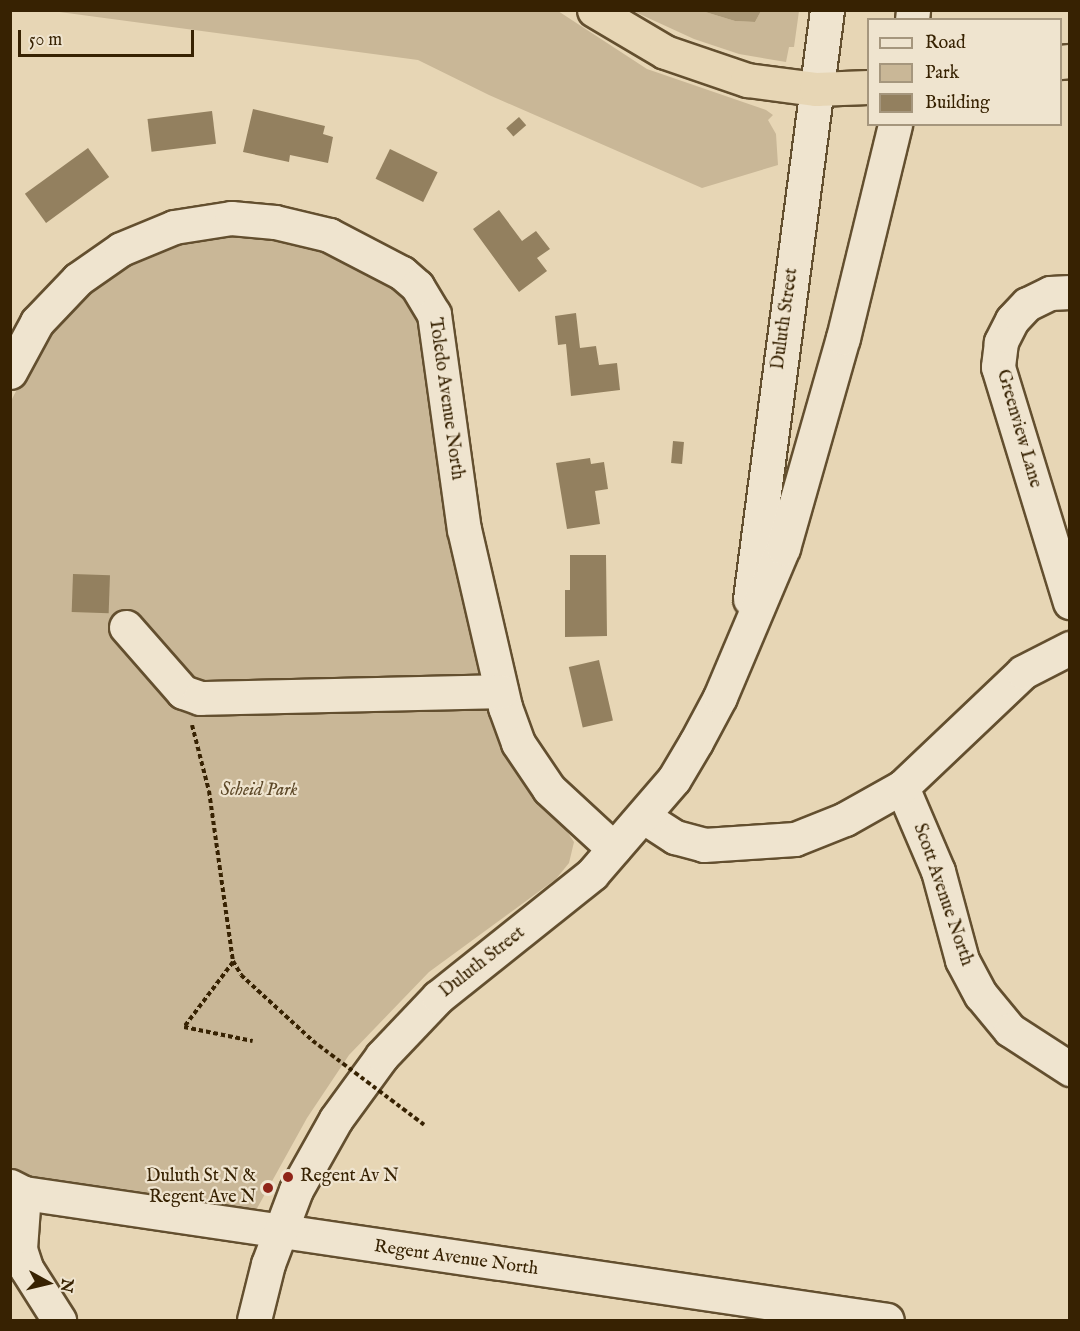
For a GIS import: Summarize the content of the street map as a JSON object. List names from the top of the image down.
{
  "streets": {
    "street": [
      "Duluth Street",
      "Toledo Avenue North",
      "Greenview Lane",
      "Scott Avenue North",
      "Regent Avenue North"
    ]
  },
  "crossings": [
    ["Duluth Street", "Toledo Avenue North"],
    ["Duluth Street", "Regent Avenue North"]
  ],
  "parks": ["Scheid Park"],
  "places": ["Regent Av N", "Duluth St N & Regent Ave N"],
  "legend": ["Road", "Park", "Building"],
  "scale_bar": "50 m",
  "north": "right"
}
